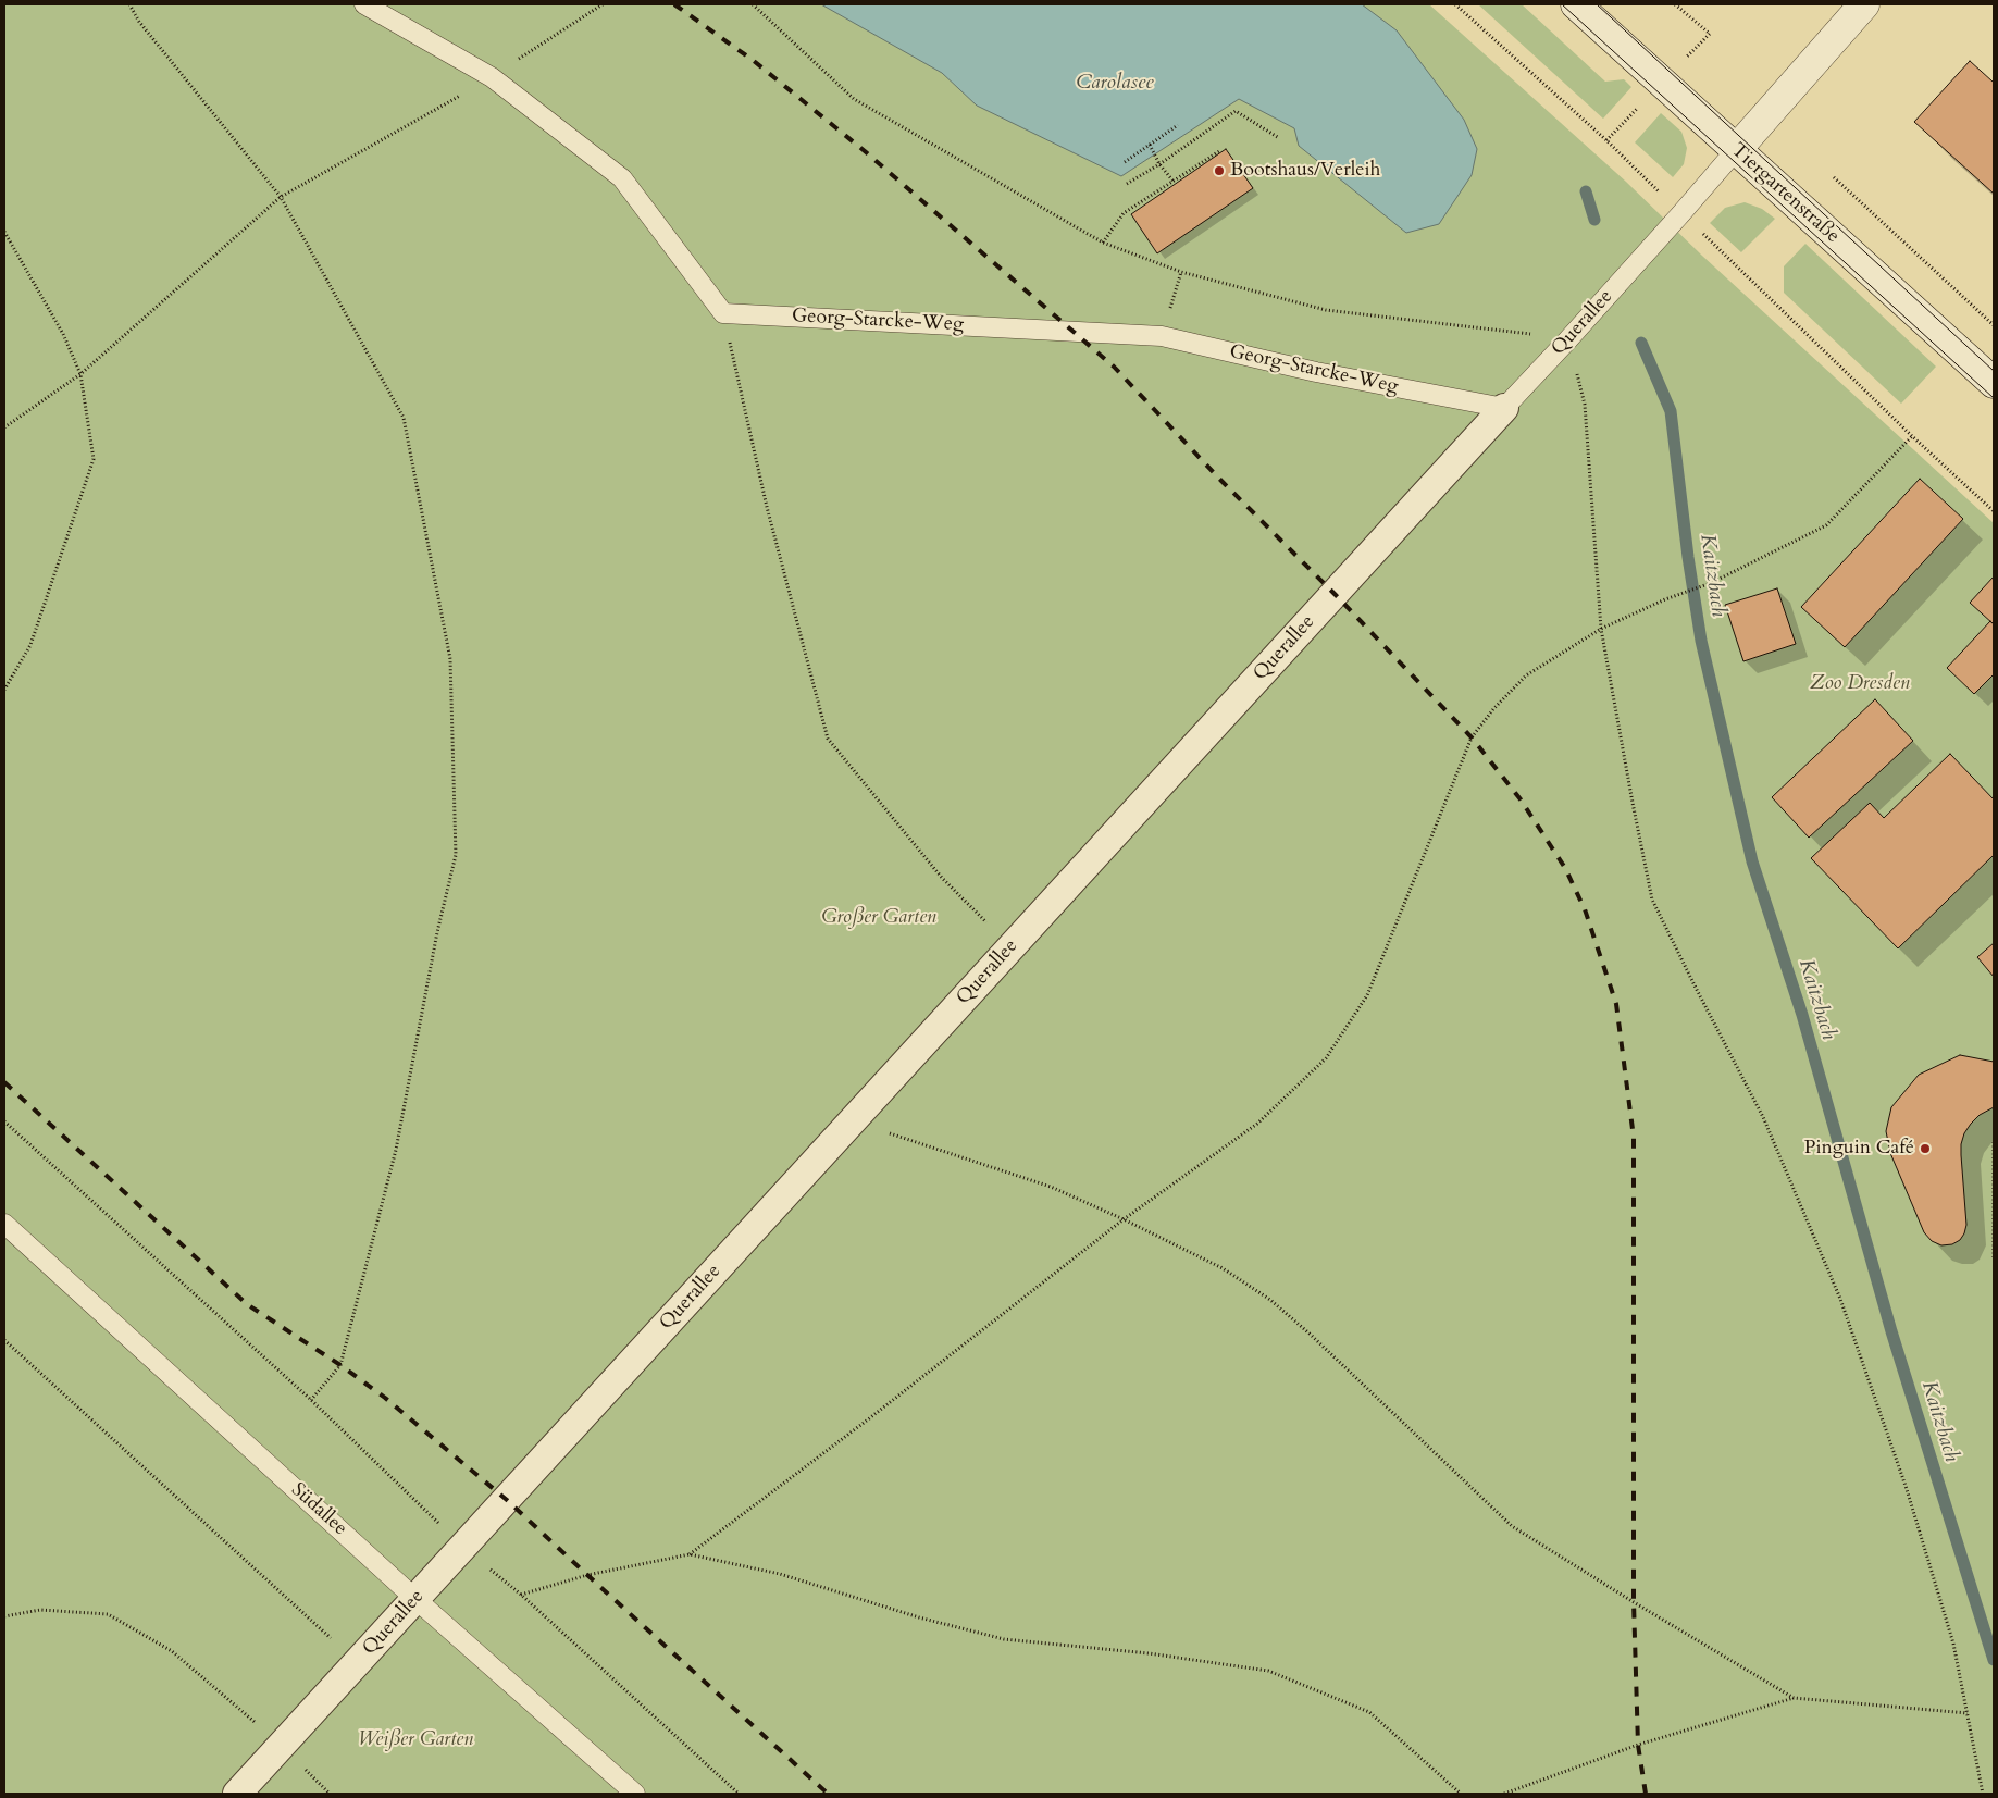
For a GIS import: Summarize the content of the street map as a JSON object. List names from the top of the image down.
{
  "streets": {
    "main road": ["Tiergartenstraße"],
    "street": ["Querallee"],
    "lane": ["Georg-Starcke-Weg", "Südallee"]
  },
  "crossings": [
    ["Tiergartenstraße", "Querallee"],
    ["Georg-Starcke-Weg", "Querallee"],
    ["Querallee", "Südallee"]
  ],
  "water": ["Carolasee", "Kaitzbach"],
  "parks": ["Zoo Dresden", "Großer Garten", "Weißer Garten"],
  "places": ["Bootshaus/Verleih", "Pinguin Café"]
}
